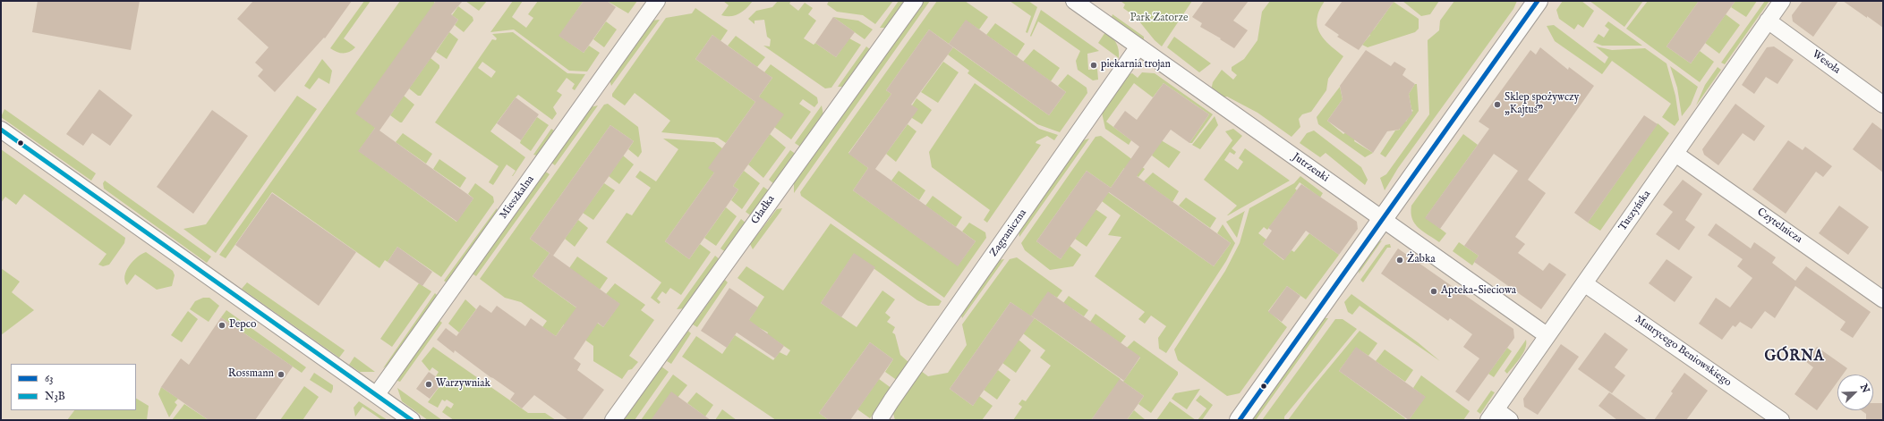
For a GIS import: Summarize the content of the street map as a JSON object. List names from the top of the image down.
{
  "streets": {
    "street": [
      "Wesoła",
      "Jutrzenki",
      "Mieszkalna",
      "Gładka",
      "Tuszyńska",
      "Czytelnicza",
      "Zagraniczna",
      "Maurycego Beniowskiego"
    ]
  },
  "crossings": [
    ["Wesoła", "Tuszyńska"],
    ["Jutrzenki", "Tuszyńska"],
    ["Jutrzenki", "Zagraniczna"],
    ["Tuszyńska", "Czytelnicza"],
    ["Tuszyńska", "Maurycego Beniowskiego"]
  ],
  "districts": ["GÓRNA"],
  "parks": ["Park Zatorze"],
  "places": [
    "piekarnia trojan",
    "Sklep spożywczy „Kajtuś”",
    "Żabka",
    "Apteka-Sieciowa",
    "Pepco",
    "Rossmann",
    "Warzywniak"
  ],
  "lines": ["transit line 63", "transit line N3B"],
  "legend": ["63", "N3B"],
  "north": "top right"
}
